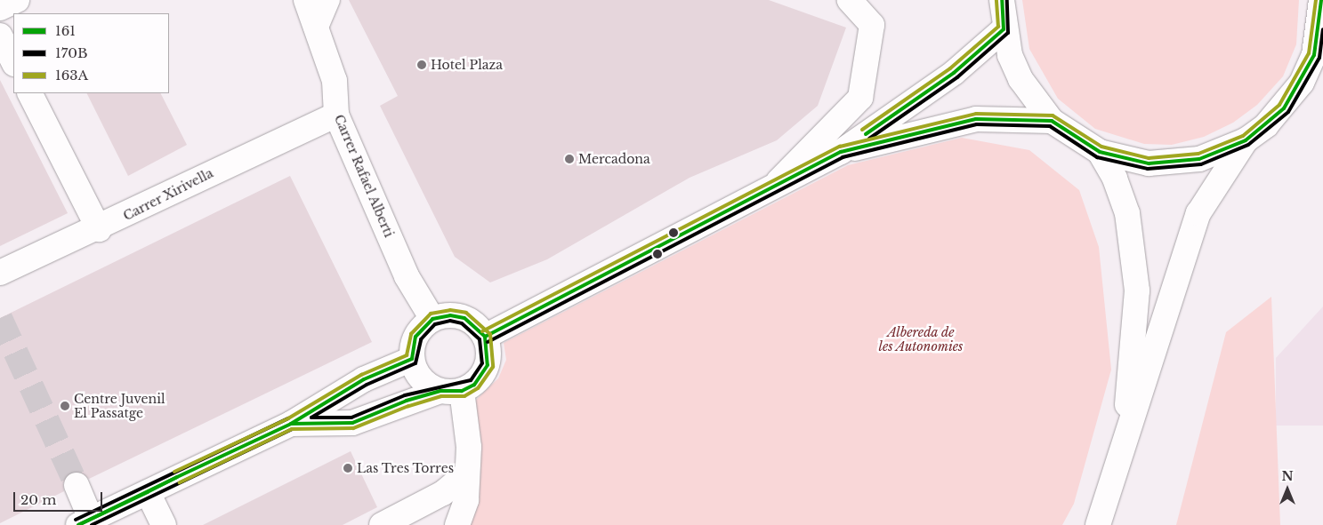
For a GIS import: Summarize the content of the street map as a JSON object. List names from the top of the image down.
{
  "streets": {
    "street": ["Carrer Rafael Alberti", "Carrer Xirivella"]
  },
  "crossings": [
    ["Carrer Rafael Alberti", "Carrer Xirivella"]
  ],
  "parks": ["Albereda de les Autonomies"],
  "places": [
    "Hotel Plaza",
    "Mercadona",
    "Centre Juvenil El Passatge",
    "Las Tres Torres"
  ],
  "lines": ["transit line 161", "transit line 170B", "transit line 163A"],
  "legend": ["161", "170B", "163A"],
  "scale_bar": "20 m",
  "north": "top"
}
